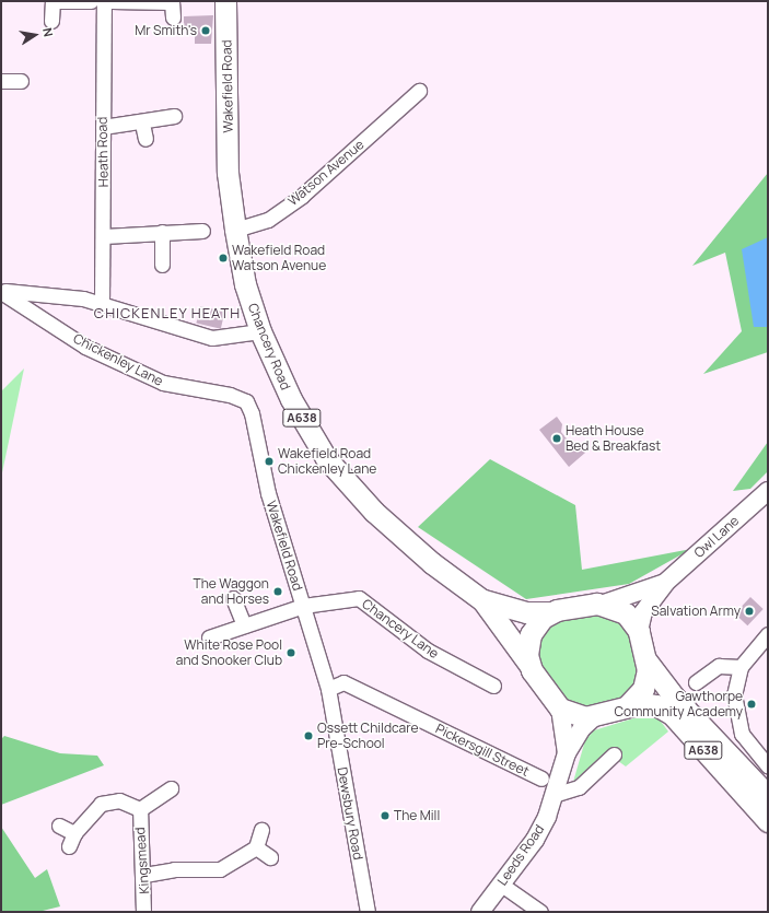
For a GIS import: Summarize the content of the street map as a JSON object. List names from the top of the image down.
{
  "streets": {
    "highway": ["Wakefield Road", "Chancery Road", "A638"],
    "main road": ["Owl Lane", "Leeds Road"],
    "street": [
      "Heath Road",
      "Watson Avenue",
      "Chickenley Lane",
      "Chancery Lane",
      "Pickersgill Street",
      "Dewsbury Road",
      "Kingsmead"
    ]
  },
  "crossings": [
    ["Wakefield Road", "Chancery Road"],
    ["Wakefield Road", "Chickenley Lane"],
    ["Wakefield Road", "Chancery Lane"],
    ["Wakefield Road", "Pickersgill Street"],
    ["Wakefield Road", "Dewsbury Road"],
    ["Watson Avenue", "Chancery Road"],
    ["Chancery Road", "A638"],
    ["Chancery Road", "Owl Lane"],
    ["Chancery Road", "Leeds Road"],
    ["A638", "Owl Lane"],
    ["A638", "Leeds Road"],
    ["Owl Lane", "Leeds Road"],
    ["Pickersgill Street", "Dewsbury Road"]
  ],
  "districts": ["CHICKENLEY HEATH"],
  "places": [
    "Mr Smith's",
    "Wakefield Road Watson Avenue",
    "Heath House Bed & Breakfast",
    "Wakefield Road Chickenley Lane",
    "The Waggon and Horses",
    "Salvation Army",
    "White Rose Pool and Snooker Club",
    "Gawthorpe Community Academy",
    "Ossett Childcare Pre-School",
    "The Mill"
  ],
  "north": "right"
}
